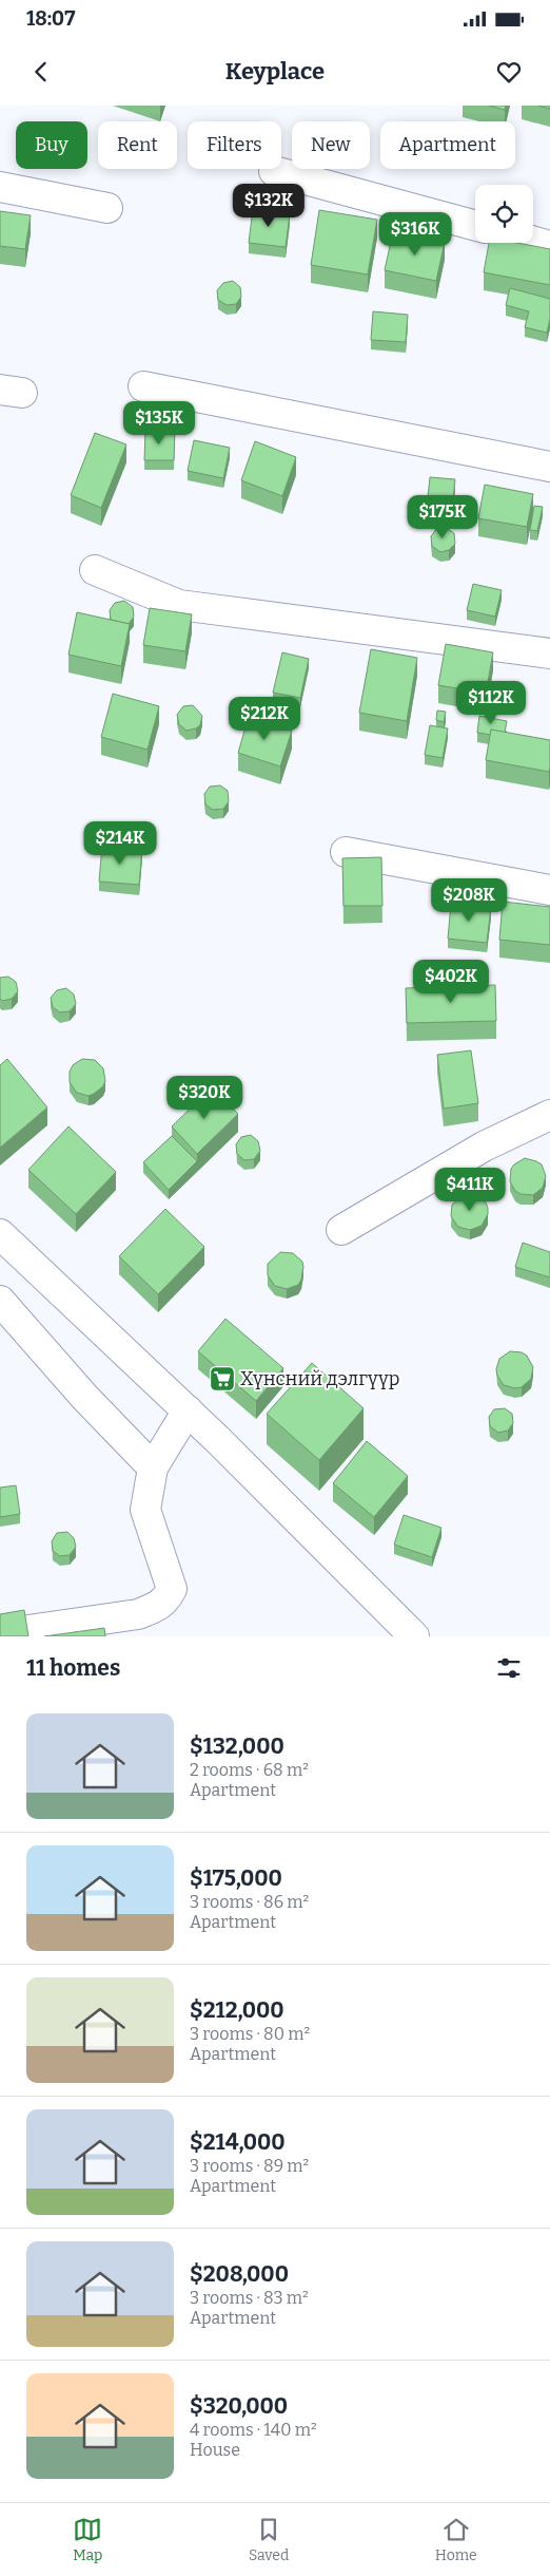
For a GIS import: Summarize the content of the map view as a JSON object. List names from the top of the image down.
{
  "places": {
    "supermarket": ["Хүнсний дэлгүүр"]
  },
  "page": {
    "status": "18:07",
    "header": "Keyplace",
    "chip": [
      "Buy",
      "Rent",
      "Filters",
      "New",
      "Apartment"
    ],
    "price": [
      "$132K",
      "$316K",
      "$135K",
      "$175K",
      "$112K",
      "$212K",
      "$214K",
      "$208K",
      "$402K",
      "$320K",
      "$411K"
    ],
    "heading": "11 homes",
    "list": [
      {
        "name": "$132,000",
        "note": "2 rooms · 68 m² · Apartment"
      },
      {
        "name": "$175,000",
        "note": "3 rooms · 86 m² · Apartment"
      },
      {
        "name": "$212,000",
        "note": "3 rooms · 80 m² · Apartment"
      },
      {
        "name": "$214,000",
        "note": "3 rooms · 89 m² · Apartment"
      },
      {
        "name": "$208,000",
        "note": "3 rooms · 83 m² · Apartment"
      },
      {
        "name": "$320,000",
        "note": "4 rooms · 140 m² · House"
      }
    ],
    "tabs": ["Map", "Saved", "Home"]
  }
}
